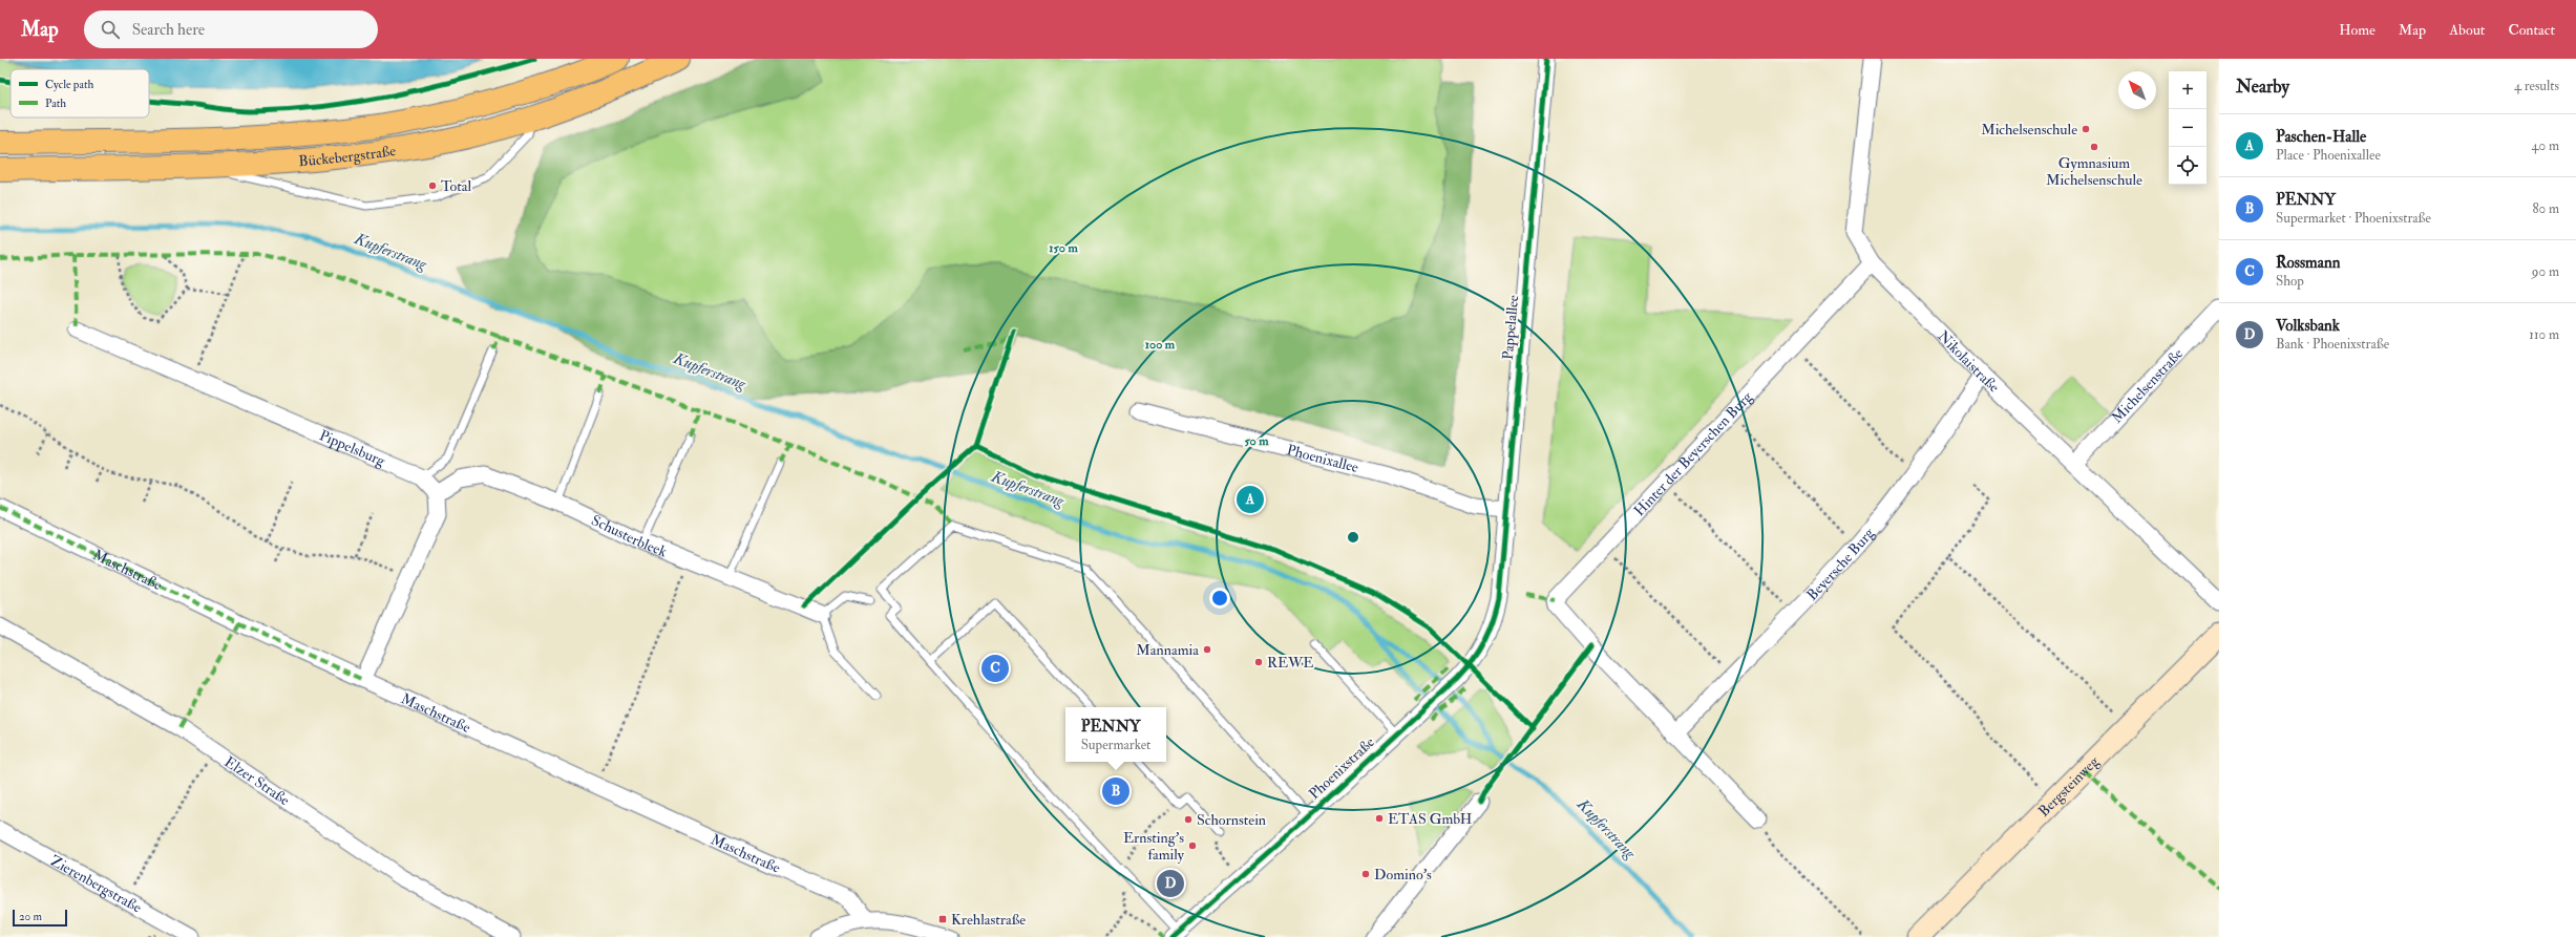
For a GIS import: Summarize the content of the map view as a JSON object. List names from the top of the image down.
{
  "streets": {
    "highway": ["Bückebergstraße"],
    "street": [
      "Pappelallee",
      "Nikolaistraße",
      "Michelsenstraße",
      "Pippelsburg",
      "Hinter der Beyerschen Burg",
      "Phoenixallee",
      "Schusterbleek",
      "Beyersche Burg",
      "Maschstraße",
      "Phoenixstraße",
      "Elzer Straße",
      "Bergsteinweg",
      "Zierenbergstraße"
    ]
  },
  "crossings": [
    ["Pappelallee", "Phoenixallee"],
    ["Pappelallee", "Phoenixstraße"],
    ["Nikolaistraße", "Michelsenstraße"],
    ["Nikolaistraße", "Hinter der Beyerschen Burg"],
    ["Nikolaistraße", "Beyersche Burg"],
    ["Pippelsburg", "Schusterbleek"],
    ["Hinter der Beyerschen Burg", "Beyersche Burg"]
  ],
  "water": ["Kupferstrang"],
  "places": {
    "other": [
      "Michelsenschule",
      "Gymnasium Michelsenschule",
      "Total",
      "Mannamia",
      "REWE",
      "ETAS GmbH",
      "Schornstein",
      "Ernsting's family",
      "Domino's"
    ],
    "transit": ["Krehlastraße"]
  },
  "legend": ["Cycle path", "Path"],
  "scale_bar": "20 m",
  "north": "top left",
  "page": {
    "header": "Map",
    "search": "Search here",
    "nav": [
      "Home",
      "Map",
      "About",
      "Contact"
    ],
    "heading": ["Nearby", "4 results"],
    "map_buttons": ["+", "−"],
    "list": [
      {
        "mark": "A",
        "name": "Paschen-Halle",
        "note": "Place · Phoenixallee",
        "value": "40 m"
      },
      {
        "mark": "B",
        "name": "PENNY",
        "note": "Supermarket · Phoenixstraße",
        "value": "80 m"
      },
      {
        "mark": "C",
        "name": "Rossmann",
        "note": "Shop",
        "value": "90 m"
      },
      {
        "mark": "D",
        "name": "Volksbank",
        "note": "Bank · Phoenixstraße",
        "value": "110 m"
      }
    ],
    "pins": [
      "A",
      "C",
      "B",
      "D"
    ],
    "popup": ["PENNY", "Supermarket"],
    "scale": "20 m"
  },
  "rings": ["150 m", "100 m", "50 m"]
}
